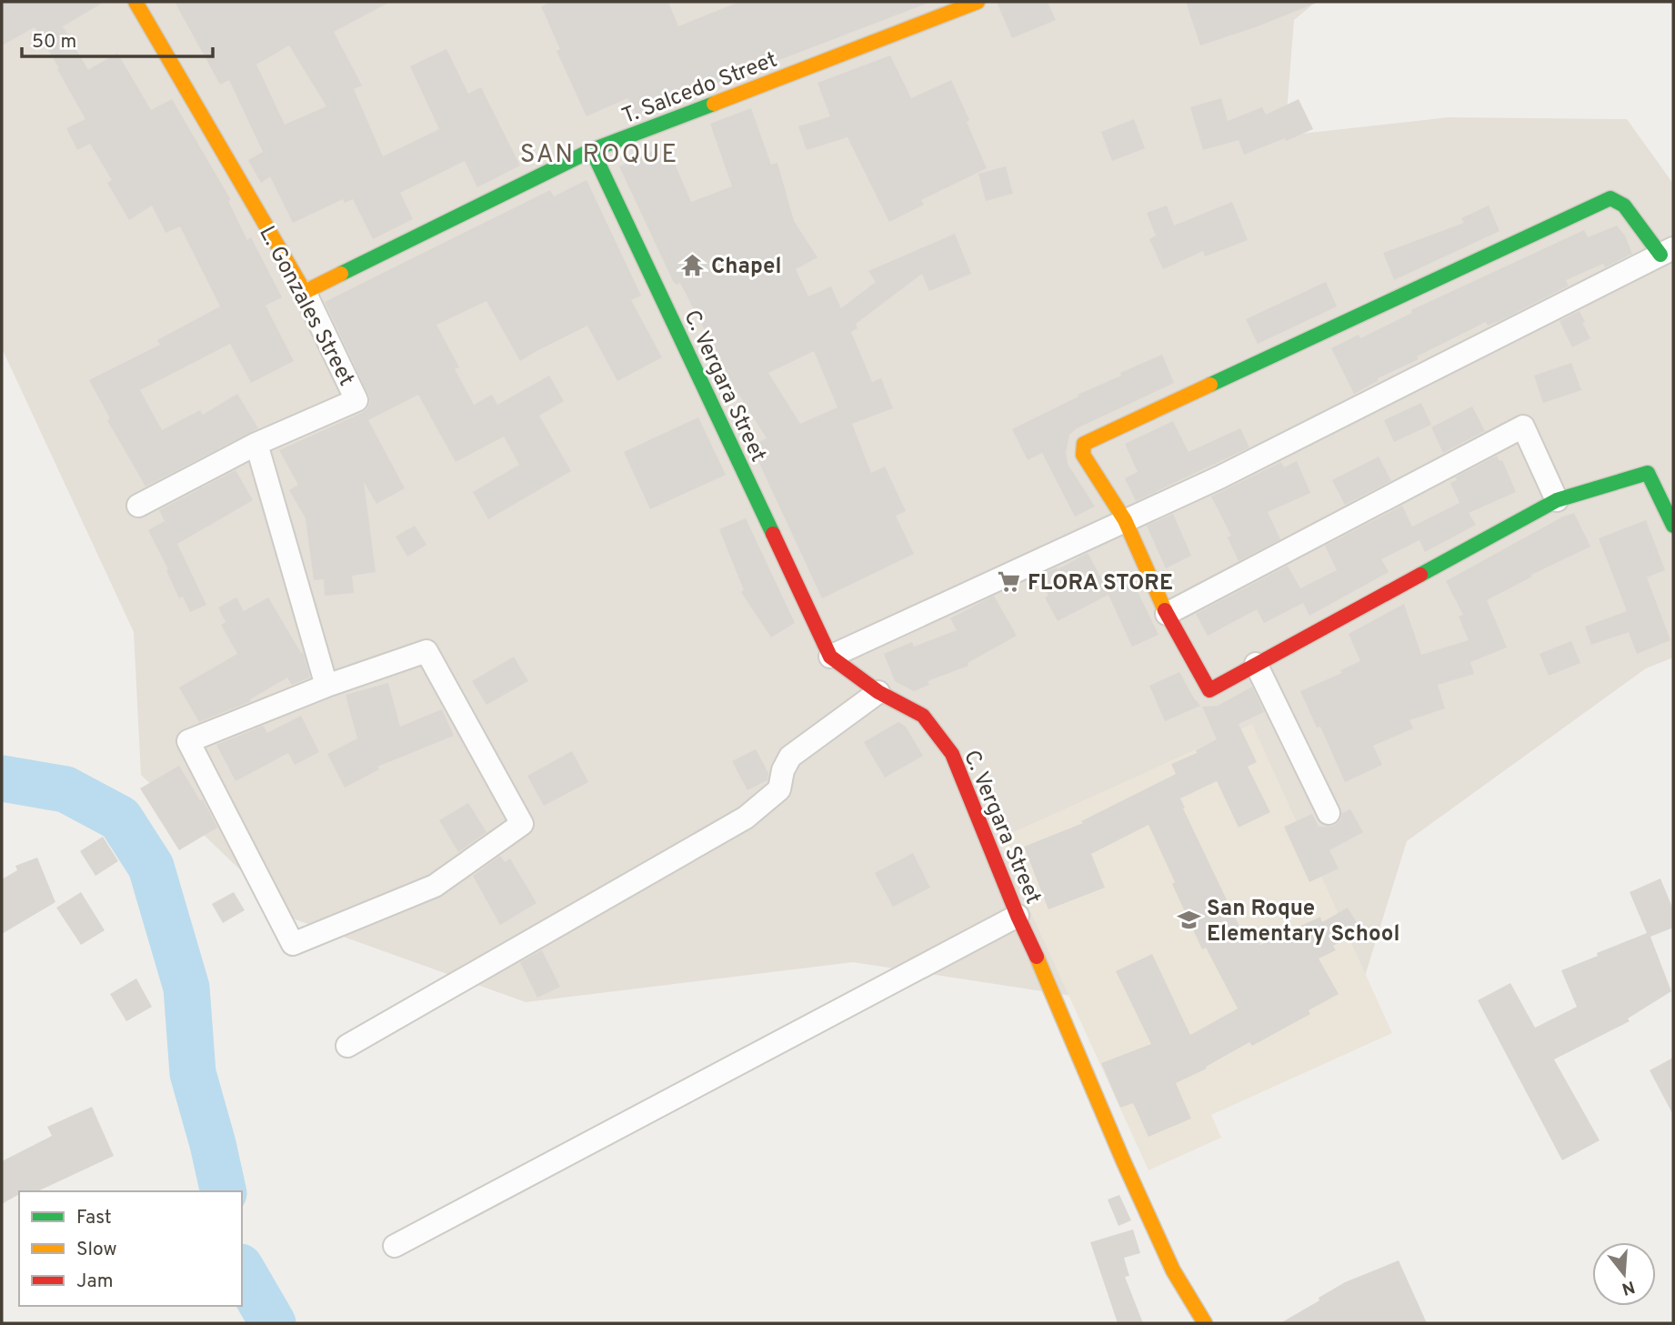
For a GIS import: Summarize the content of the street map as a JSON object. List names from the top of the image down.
{
  "streets": {
    "street": ["T. Salcedo Street", "L. Gonzales Street", "C. Vergara Street"]
  },
  "crossings": [
    ["T. Salcedo Street", "L. Gonzales Street"],
    ["T. Salcedo Street", "C. Vergara Street"]
  ],
  "districts": ["SAN ROQUE"],
  "places": {
    "temple": ["Chapel"],
    "supermarket": ["FLORA STORE"],
    "school or university": ["San Roque Elementary School"]
  },
  "legend": ["Fast", "Slow", "Jam"],
  "scale_bar": "50 m",
  "north": "bottom"
}
